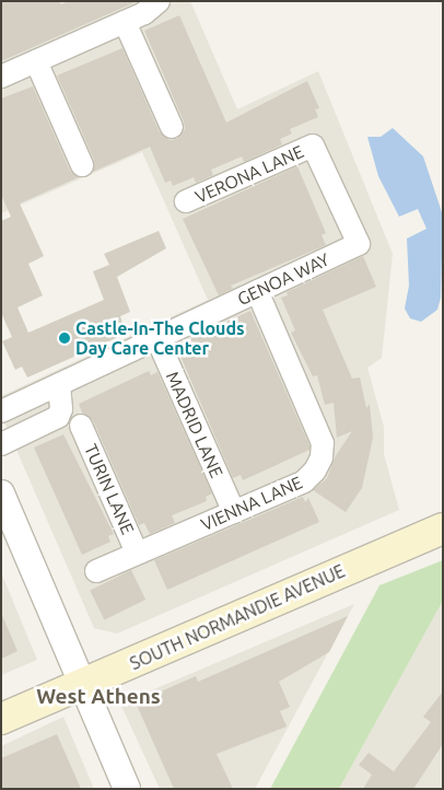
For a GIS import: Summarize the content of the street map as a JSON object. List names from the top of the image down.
{
  "streets": {
    "main road": ["SOUTH NORMANDIE AVENUE"],
    "street": [
      "VERONA LANE",
      "GENOA WAY",
      "MADRID LANE",
      "TURIN LANE",
      "VIENNA LANE"
    ]
  },
  "crossings": [
    ["VERONA LANE", "GENOA WAY"],
    ["GENOA WAY", "MADRID LANE"],
    ["GENOA WAY", "VIENNA LANE"],
    ["MADRID LANE", "VIENNA LANE"],
    ["TURIN LANE", "VIENNA LANE"]
  ],
  "districts": ["West Athens"],
  "places": ["Castle-In-The Clouds Day Care Center"]
}
